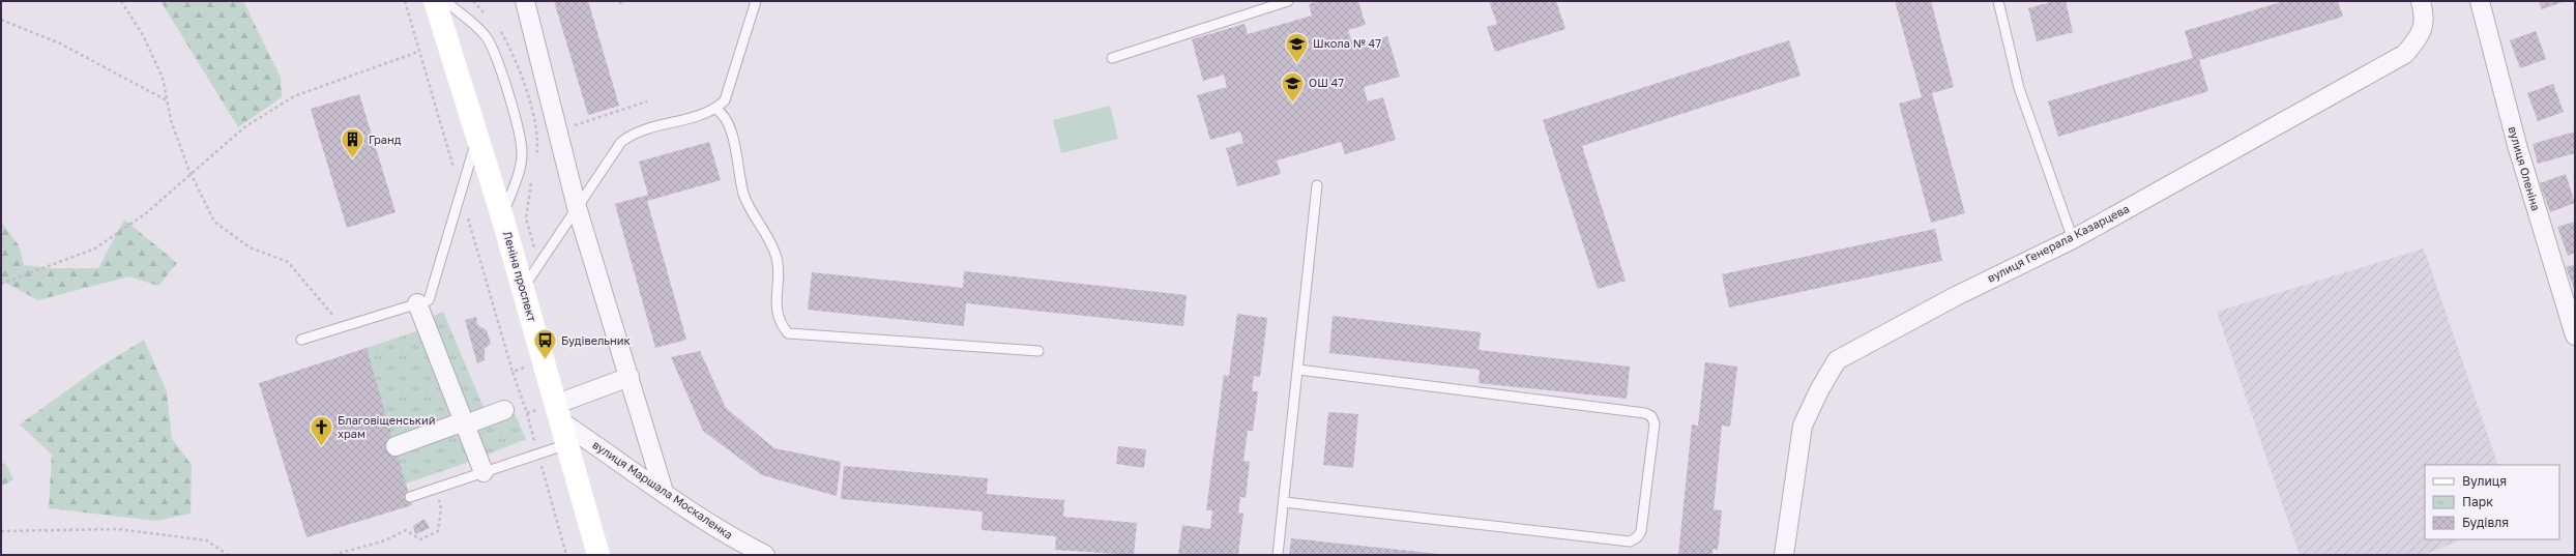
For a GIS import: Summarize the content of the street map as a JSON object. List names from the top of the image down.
{
  "streets": {
    "main road": ["Леніна проспект"],
    "street": ["вулиця Оленіна", "вулиця Генерала Казарцева", "вулиця Маршала Москаленка"]
  },
  "crossings": [
    ["Леніна проспект", "вулиця Маршала Москаленка"]
  ],
  "places": {
    "school or university": ["Школа № 47", "ОШ 47"],
    "building": ["Гранд"],
    "bus stop": ["Будівельник"],
    "church": ["Благовіщенський храм"]
  },
  "legend": ["Вулиця", "Парк", "Будівля"]
}
